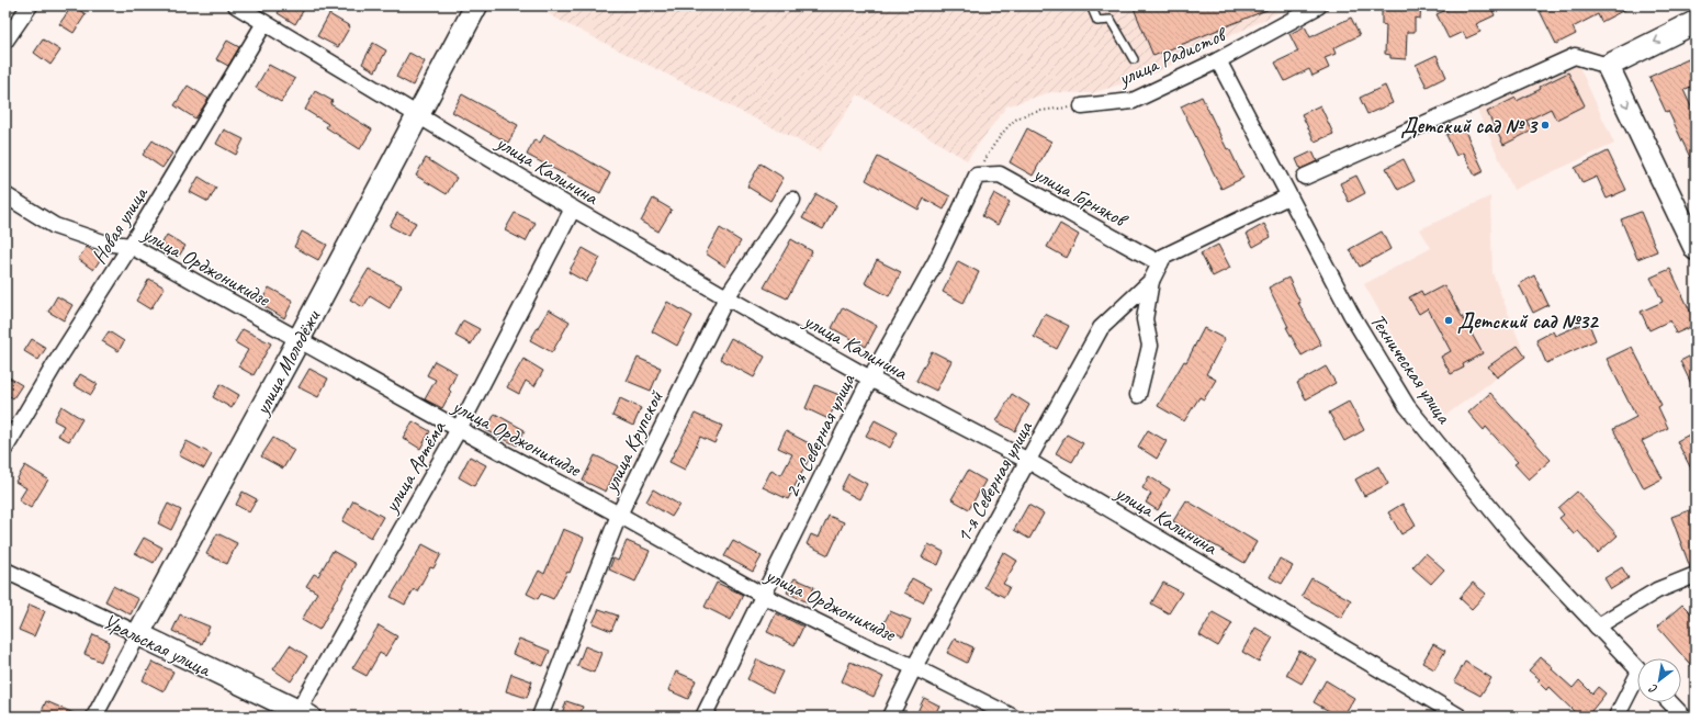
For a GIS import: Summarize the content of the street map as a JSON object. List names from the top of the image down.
{
  "streets": {
    "main road": ["улица Молодёжи", "Уральская улица"],
    "street": [
      "улица Радистов",
      "улица Калинина",
      "улица Горняков",
      "Новая улица",
      "улица Орджоникидзе",
      "Техническая улица",
      "2-я Северная улица",
      "улица Крупской",
      "улица Артёма",
      "1-я Северная улица"
    ]
  },
  "crossings": [
    ["улица Радистов", "Техническая улица"],
    ["улица Калинина", "Новая улица"],
    ["улица Калинина", "улица Молодёжи"],
    ["улица Калинина", "2-я Северная улица"],
    ["улица Калинина", "улица Крупской"],
    ["улица Калинина", "улица Артёма"],
    ["улица Калинина", "1-я Северная улица"],
    ["улица Горняков", "2-я Северная улица"],
    ["улица Горняков", "1-я Северная улица"],
    ["Новая улица", "улица Орджоникидзе"],
    ["улица Орджоникидзе", "улица Молодёжи"],
    ["улица Орджоникидзе", "2-я Северная улица"],
    ["улица Орджоникидзе", "улица Крупской"],
    ["улица Орджоникидзе", "улица Артёма"],
    ["улица Орджоникидзе", "1-я Северная улица"],
    ["улица Молодёжи", "Уральская улица"],
    ["Техническая улица", "1-я Северная улица"],
    ["улица Артёма", "Уральская улица"]
  ],
  "places": ["Детский сад № 3", "Детский сад №32"],
  "north": "bottom left"
}
